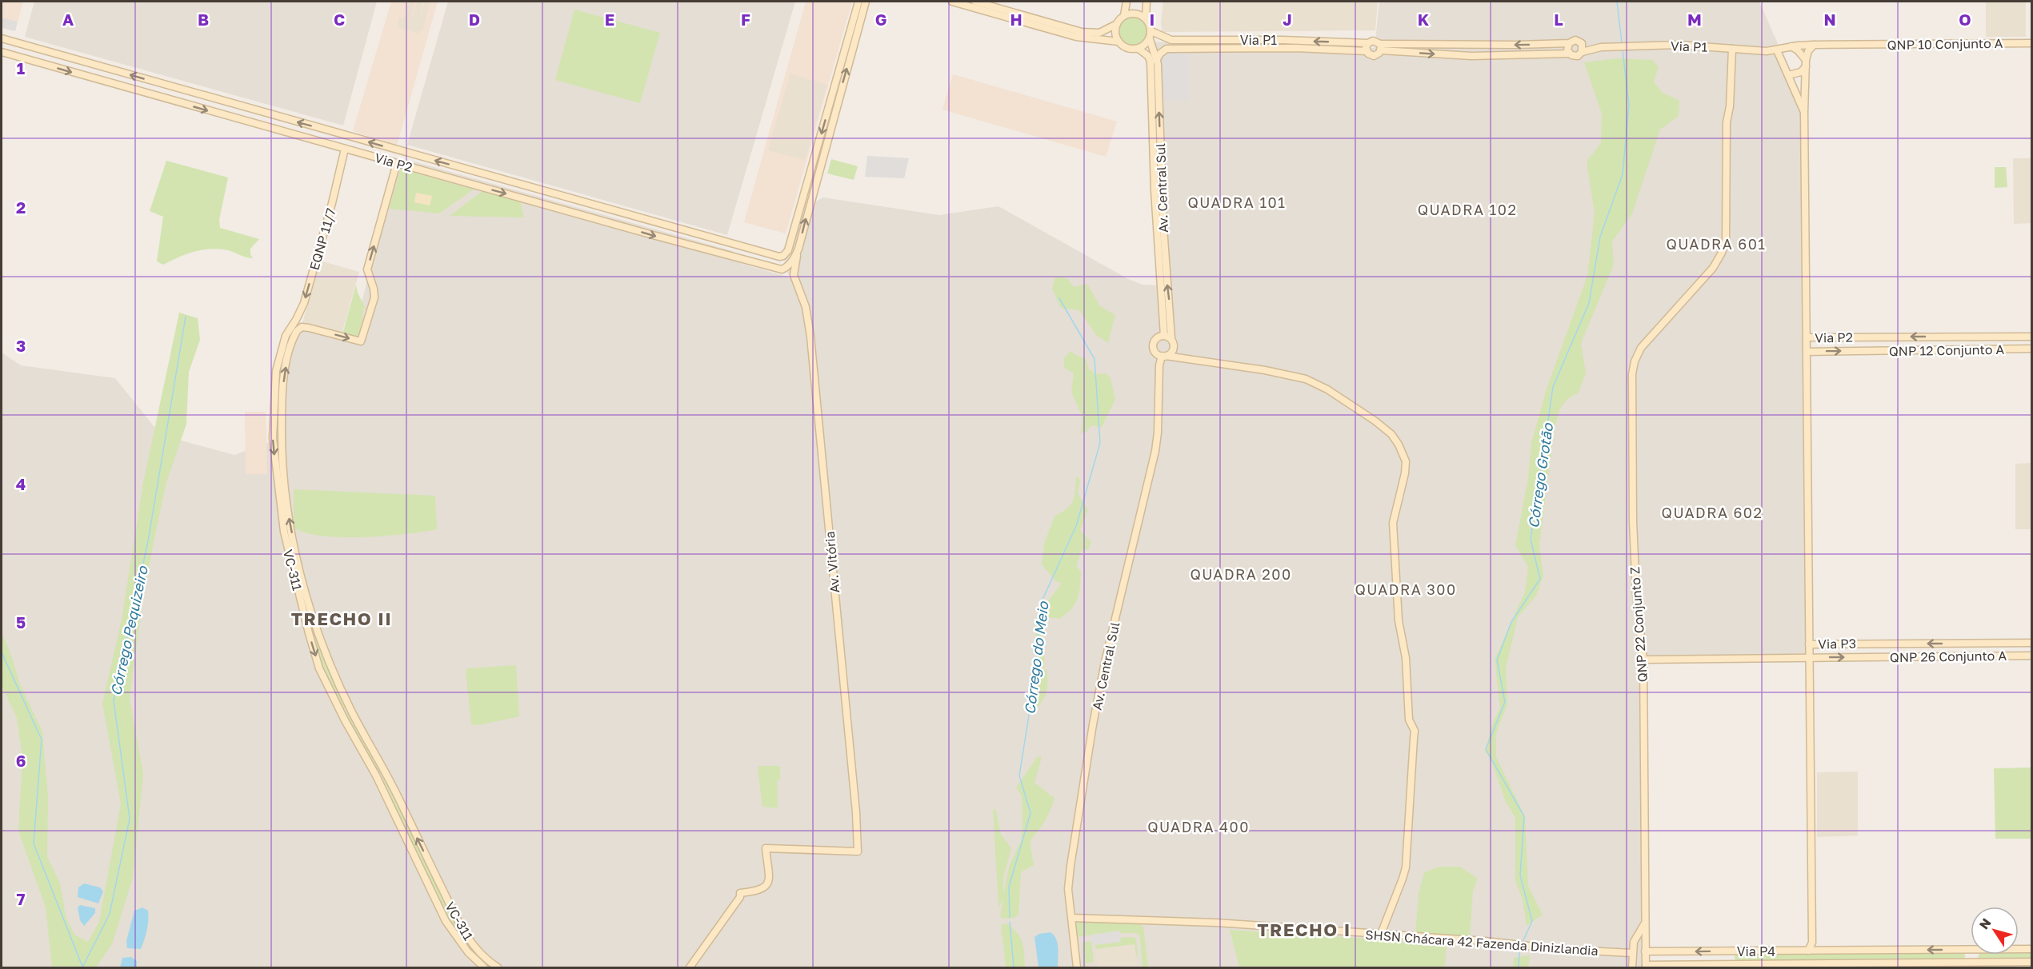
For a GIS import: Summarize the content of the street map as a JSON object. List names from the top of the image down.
{
  "streets": {
    "street": [
      "Via P1",
      "QNP 10 Conjunto A",
      "Via P2",
      "Av. Central Sul",
      "EQNP 11/7",
      "QNP 12 Conjunto A",
      "Av. Vitória",
      "VC-311",
      "QNP 22 Conjunto Z",
      "Via P3",
      "QNP 26 Conjunto A",
      "SHSN Chácara 42 Fazenda Dinizlandia",
      "Via P4"
    ]
  },
  "crossings": [
    ["Via P1", "Av. Central Sul"],
    ["Via P1", "QNP 22 Conjunto Z"],
    ["Via P2", "EQNP 11/7"],
    ["Via P2", "QNP 12 Conjunto A"],
    ["Via P2", "VC-311"],
    ["Av. Central Sul", "SHSN Chácara 42 Fazenda Dinizlandia"],
    ["EQNP 11/7", "VC-311"],
    ["QNP 22 Conjunto Z", "Via P3"],
    ["QNP 22 Conjunto Z", "Via P4"],
    ["Via P3", "QNP 26 Conjunto A"]
  ],
  "one_way": ["EQNP 11/7"],
  "districts": [
    "QUADRA 101",
    "QUADRA 102",
    "QUADRA 601",
    "QUADRA 602",
    "QUADRA 200",
    "QUADRA 300",
    "TRECHO II",
    "QUADRA 400",
    "TRECHO I"
  ],
  "water": ["Córrego Grotão", "Córrego Pequizeiro", "Córrego do Meio"],
  "north": "top left",
  "grid": {
    "columns": [
      "A",
      "B",
      "C",
      "D",
      "E",
      "F",
      "G",
      "H",
      "I",
      "J",
      "K",
      "L",
      "M",
      "N",
      "O"
    ],
    "rows": [
      "1",
      "2",
      "3",
      "4",
      "5",
      "6",
      "7"
    ]
  }
}
